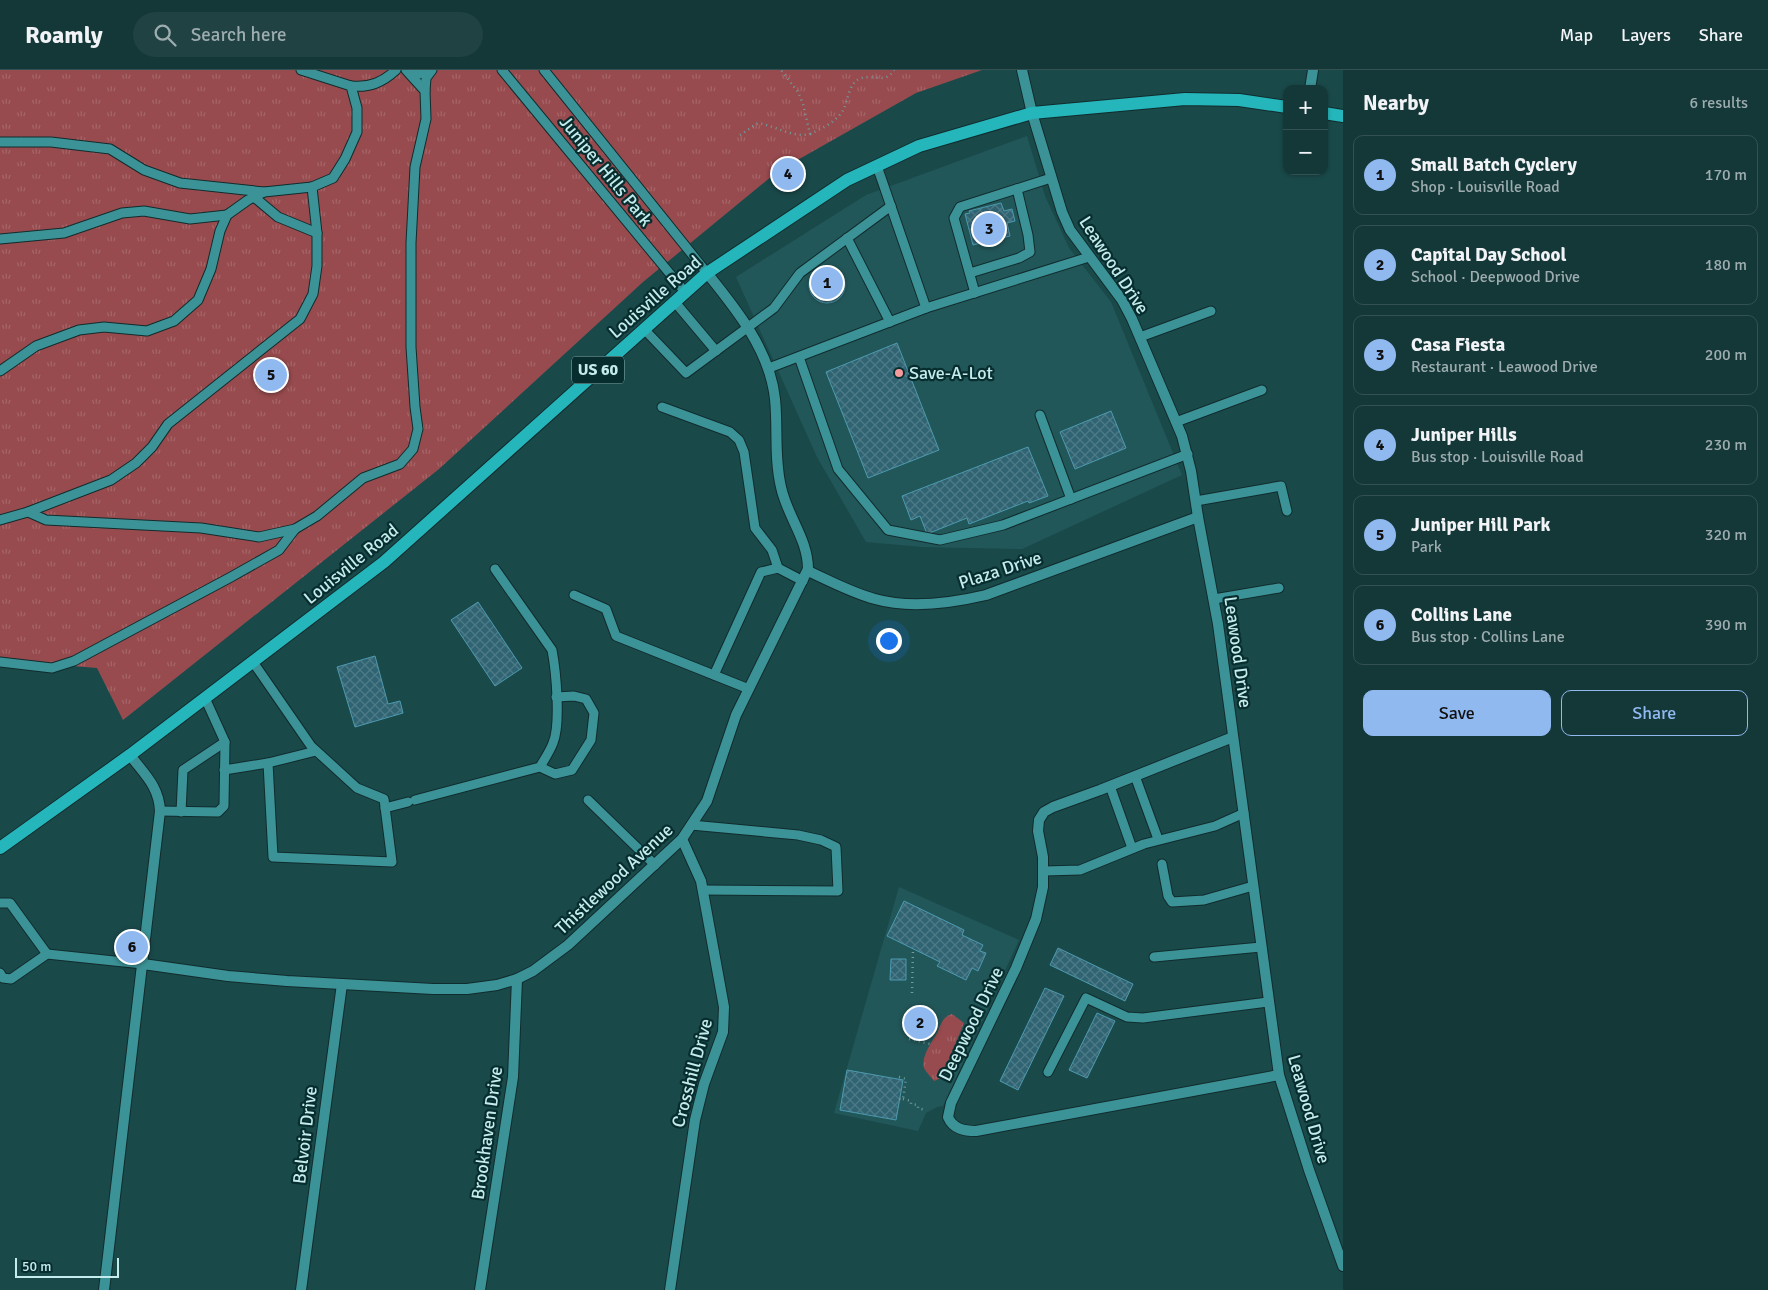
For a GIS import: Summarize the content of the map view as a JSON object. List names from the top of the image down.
{
  "streets": {
    "main road": ["Louisville Road", "US 60"],
    "street": [
      "Leawood Drive",
      "Plaza Drive",
      "Thistlewood Avenue",
      "Deepwood Drive",
      "Crosshill Drive",
      "Brookhaven Drive",
      "Belvoir Drive"
    ],
    "lane": ["Juniper Hills Park"]
  },
  "crossings": [
    ["Juniper Hills Park", "Louisville Road"],
    ["Leawood Drive", "Louisville Road"],
    ["Leawood Drive", "Plaza Drive"],
    ["Leawood Drive", "Deepwood Drive"],
    ["Plaza Drive", "Thistlewood Avenue"],
    ["Thistlewood Avenue", "Crosshill Drive"],
    ["Thistlewood Avenue", "Brookhaven Drive"],
    ["Thistlewood Avenue", "Belvoir Drive"]
  ],
  "places": ["Save-A-Lot"],
  "scale_bar": "50 m",
  "page": {
    "header": "Roamly",
    "search": "Search here",
    "nav": ["Map", "Layers", "Share"],
    "heading": ["Nearby", "6 results"],
    "map_buttons": ["+", "−"],
    "list": [
      {
        "mark": "1",
        "name": "Small Batch Cyclery",
        "note": "Shop · Louisville Road",
        "value": "170 m"
      },
      {
        "mark": "2",
        "name": "Capital Day School",
        "note": "School · Deepwood Drive",
        "value": "180 m"
      },
      {
        "mark": "3",
        "name": "Casa Fiesta",
        "note": "Restaurant · Leawood Drive",
        "value": "200 m"
      },
      {
        "mark": "4",
        "name": "Juniper Hills",
        "note": "Bus stop · Louisville Road",
        "value": "230 m"
      },
      {
        "mark": "5",
        "name": "Juniper Hill Park",
        "note": "Park",
        "value": "320 m"
      },
      {
        "mark": "6",
        "name": "Collins Lane",
        "note": "Bus stop · Collins Lane",
        "value": "390 m"
      }
    ],
    "pins": [
      "4",
      "3",
      "1",
      "5",
      "6",
      "2"
    ],
    "buttons": ["Save", "Share"],
    "scale": "50 m"
  }
}
